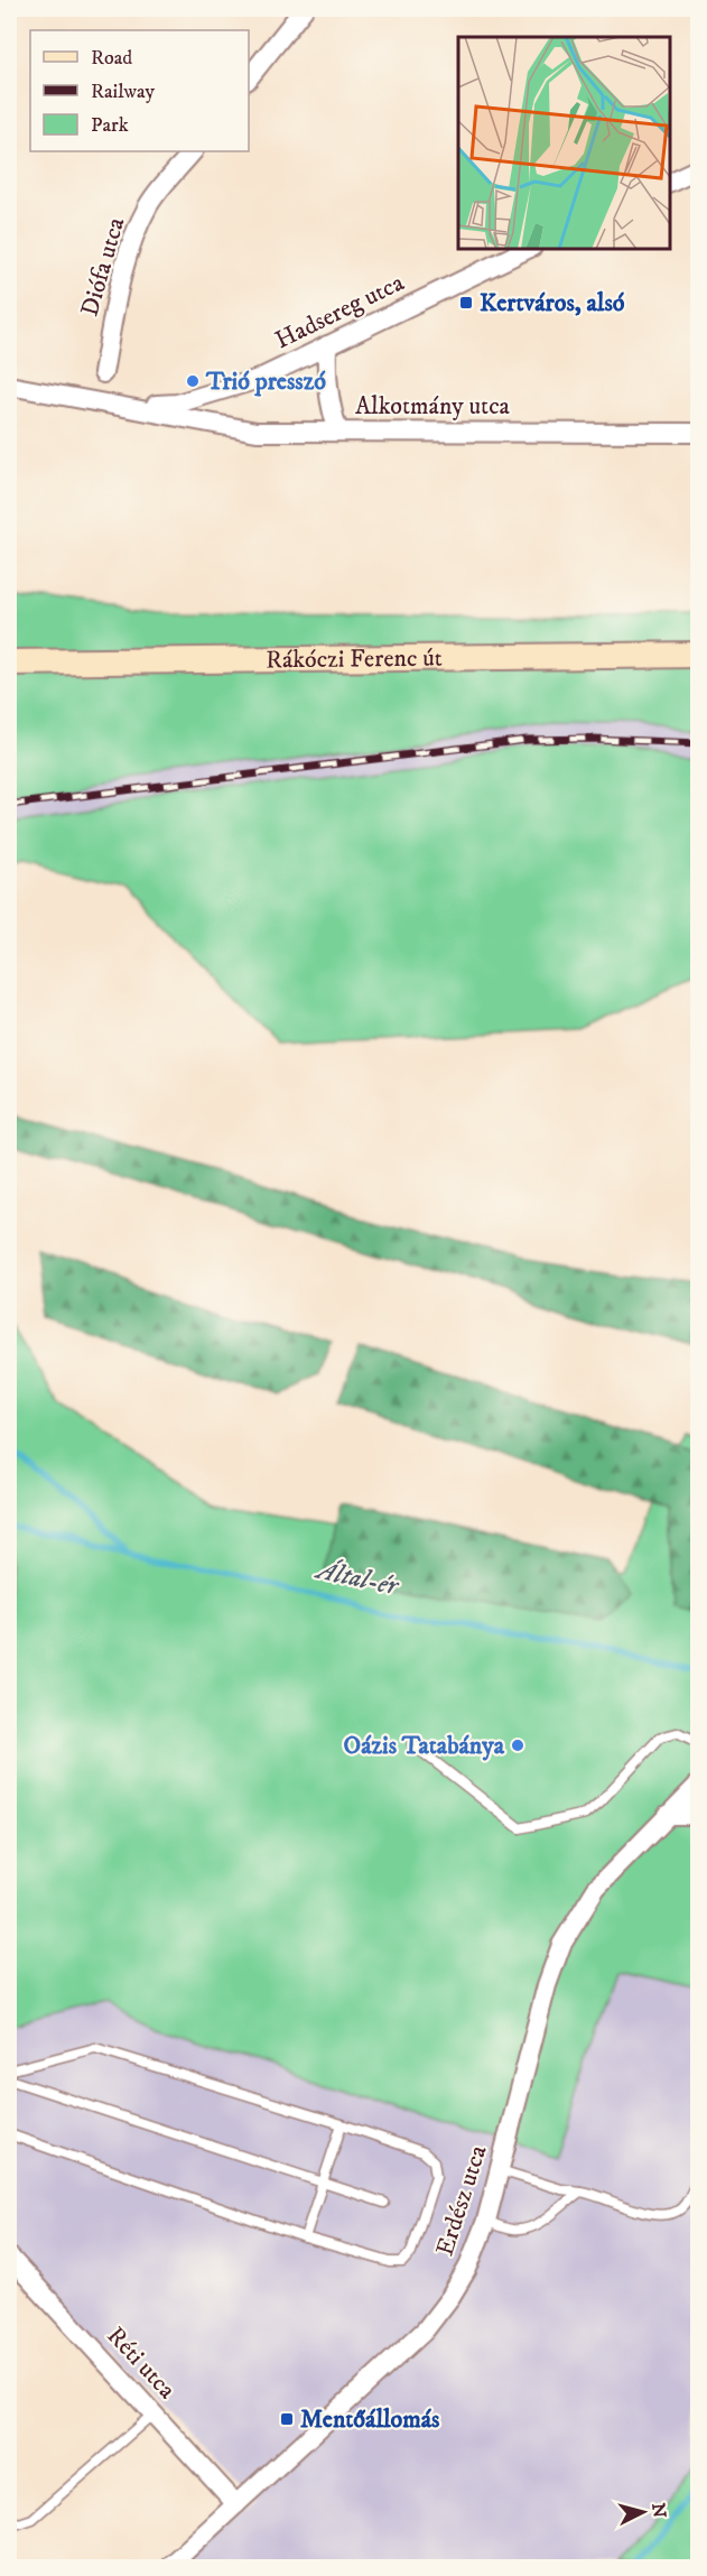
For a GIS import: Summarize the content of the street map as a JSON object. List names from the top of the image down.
{
  "streets": {
    "main road": ["Rákóczi Ferenc út"],
    "street": [
      "Diófa utca",
      "Hadsereg utca",
      "Alkotmány utca",
      "Erdész utca",
      "Réti utca"
    ]
  },
  "crossings": [
    ["Hadsereg utca", "Alkotmány utca"],
    ["Erdész utca", "Réti utca"]
  ],
  "water": ["Által-ér"],
  "places": {
    "transit": ["Kertváros, alsó", "Mentőállomás"],
    "other": ["Trió presszó", "Oázis Tatabánya"]
  },
  "legend": ["Road", "Railway", "Park"],
  "north": "right"
}
